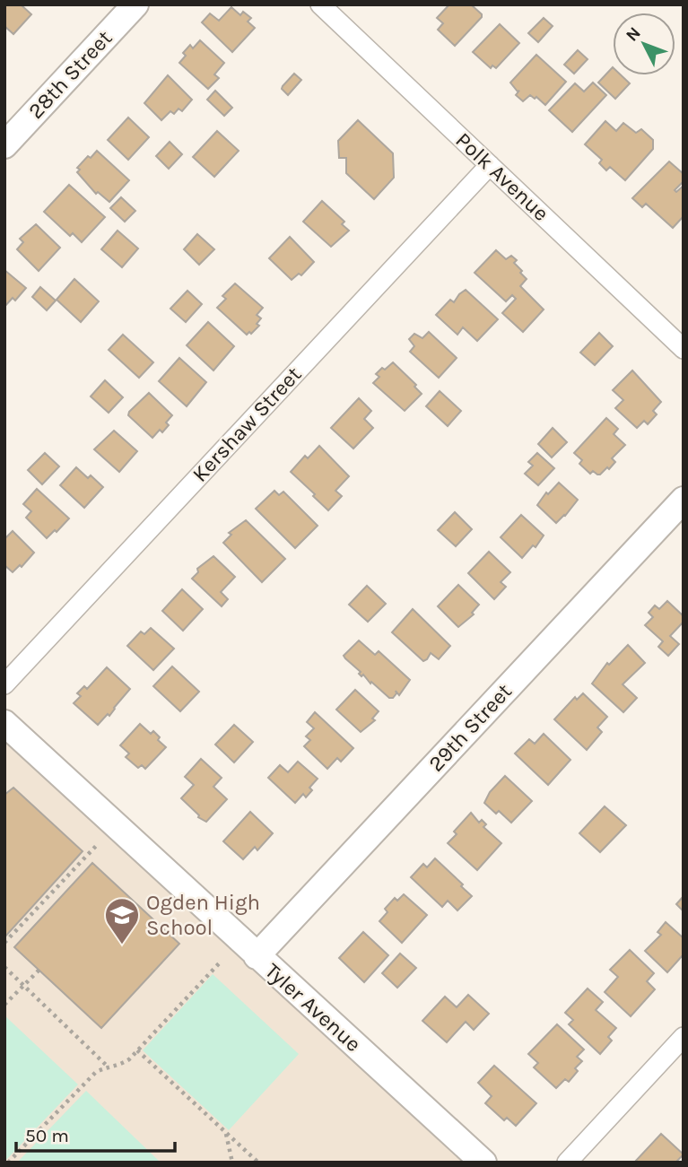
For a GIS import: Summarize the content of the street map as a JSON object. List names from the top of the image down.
{
  "streets": {
    "street": [
      "28th Street",
      "Polk Avenue",
      "Kershaw Street",
      "29th Street",
      "Tyler Avenue"
    ]
  },
  "crossings": [
    ["Polk Avenue", "Kershaw Street"],
    ["29th Street", "Tyler Avenue"]
  ],
  "places": {
    "school or university": ["Ogden High School"]
  },
  "scale_bar": "50 m",
  "north": "top left"
}
